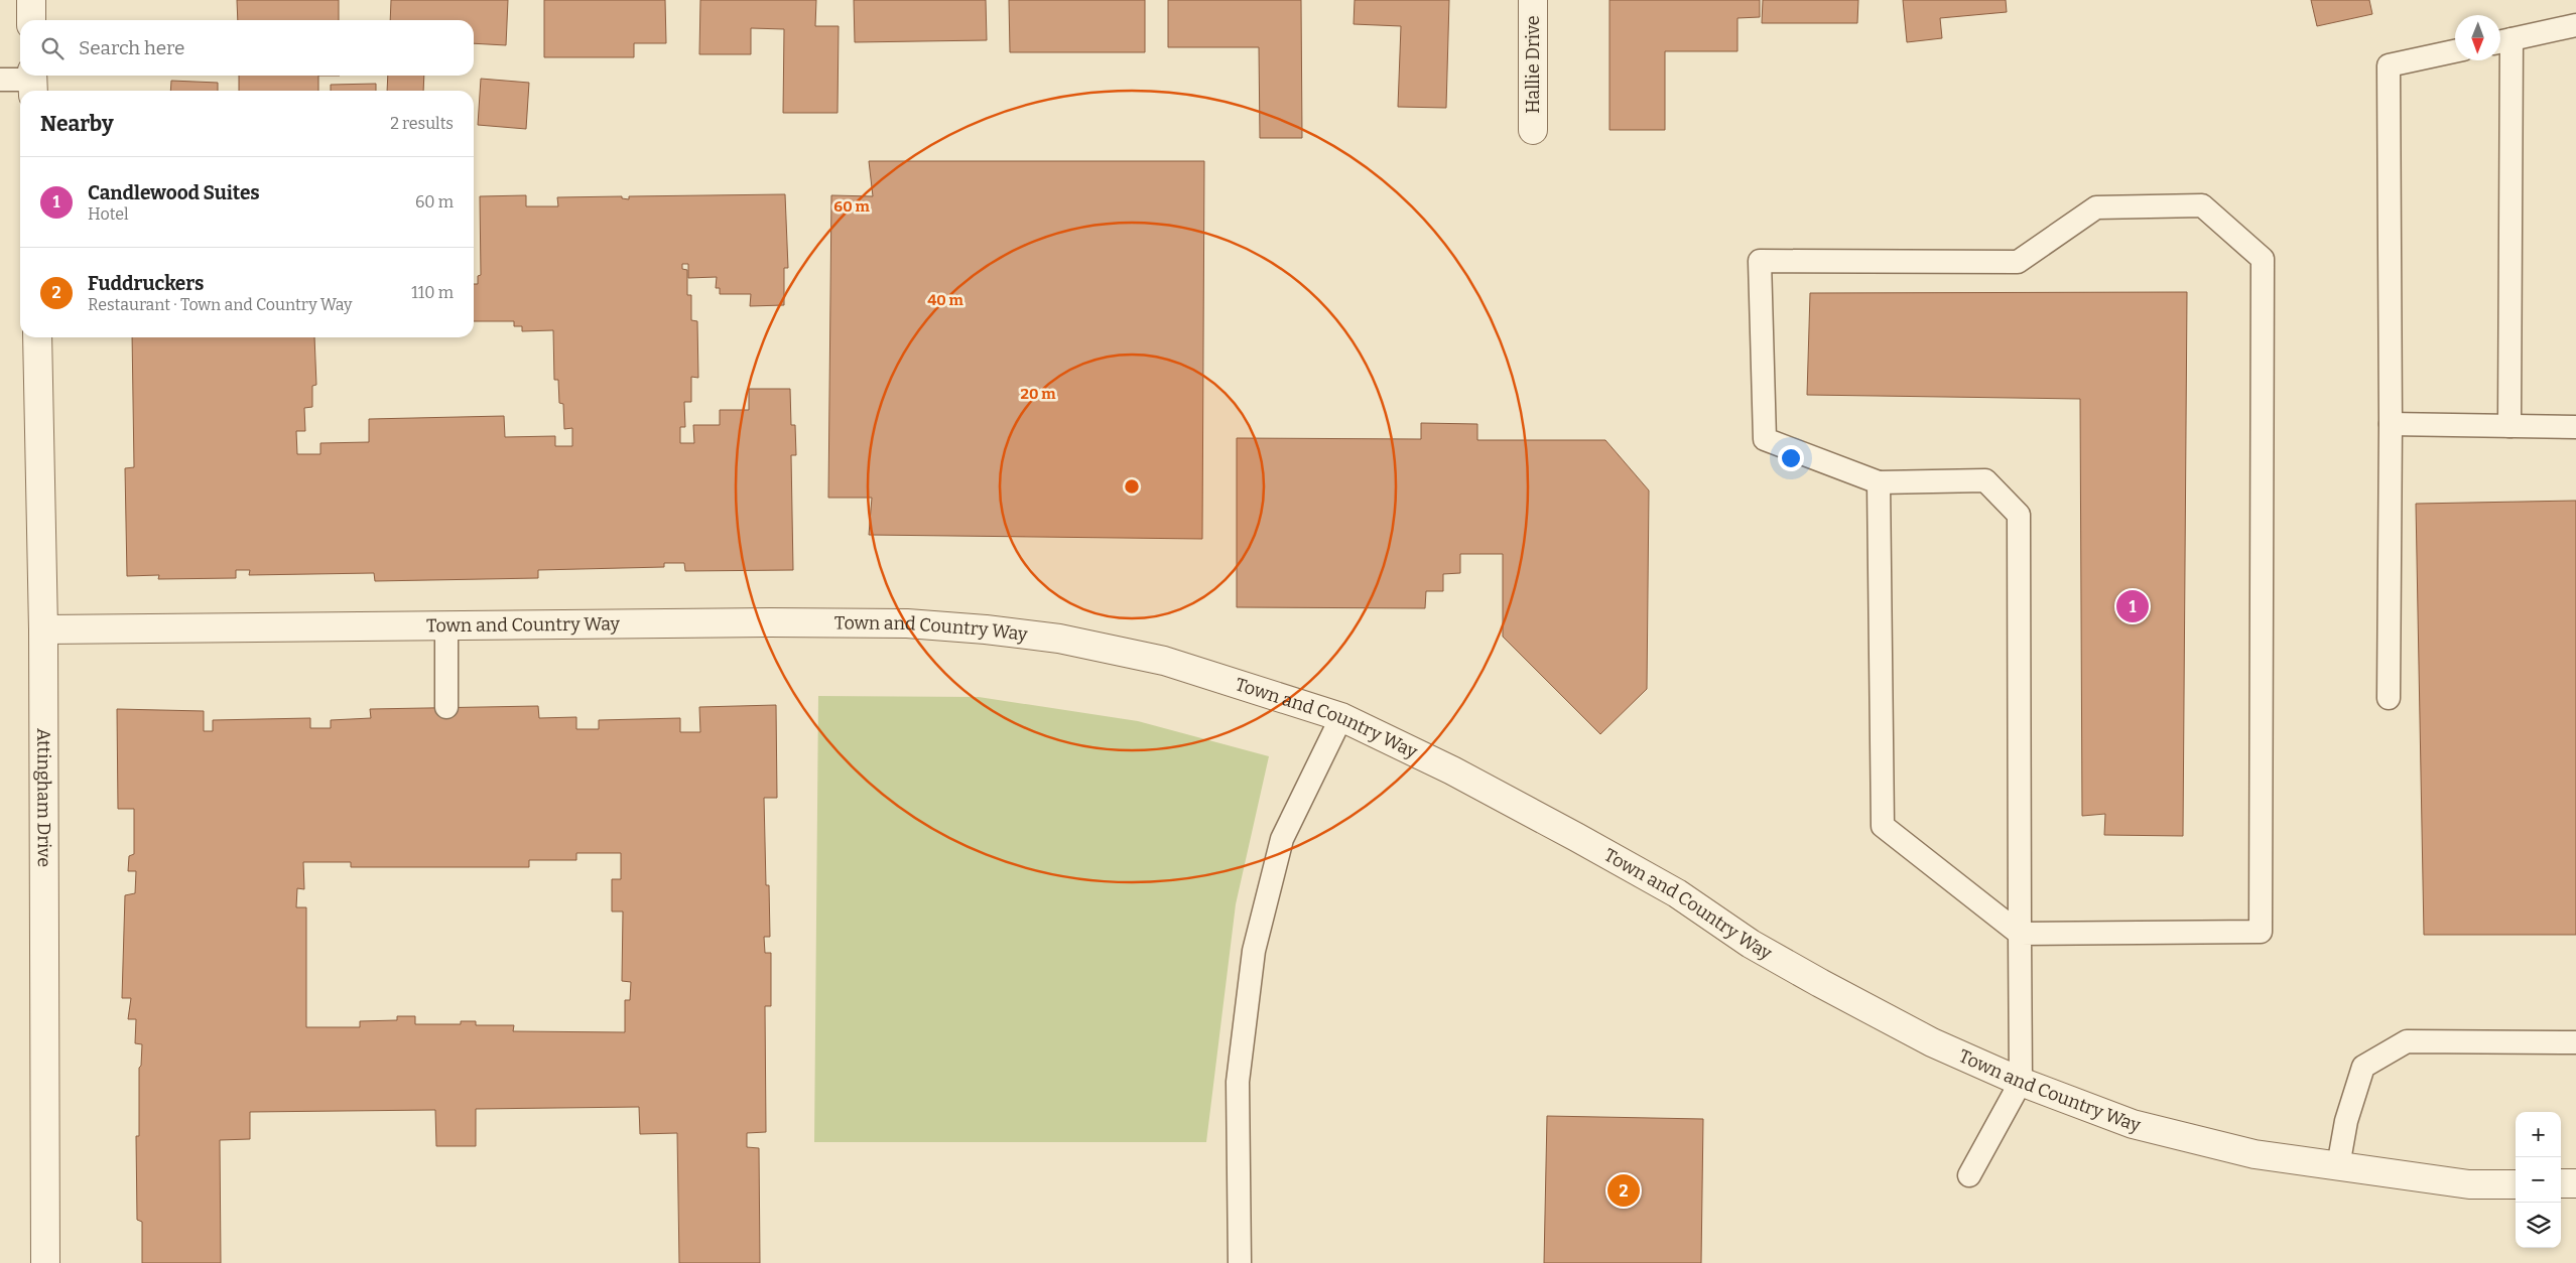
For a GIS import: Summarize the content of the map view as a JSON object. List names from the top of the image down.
{
  "streets": {
    "street": ["Hallie Drive", "Town and Country Way", "Attingham Drive"]
  },
  "crossings": [
    ["Town and Country Way", "Attingham Drive"]
  ],
  "north": "bottom",
  "page": {
    "search": "Search here",
    "heading": ["Nearby", "2 results"],
    "list": [
      {
        "mark": "1",
        "name": "Candlewood Suites",
        "note": "Hotel",
        "value": "60 m"
      },
      {
        "mark": "2",
        "name": "Fuddruckers",
        "note": "Restaurant · Town and Country Way",
        "value": "110 m"
      }
    ],
    "pins": ["1", "2"],
    "map_buttons": ["+", "−"]
  },
  "rings": ["60 m", "40 m", "20 m"]
}
